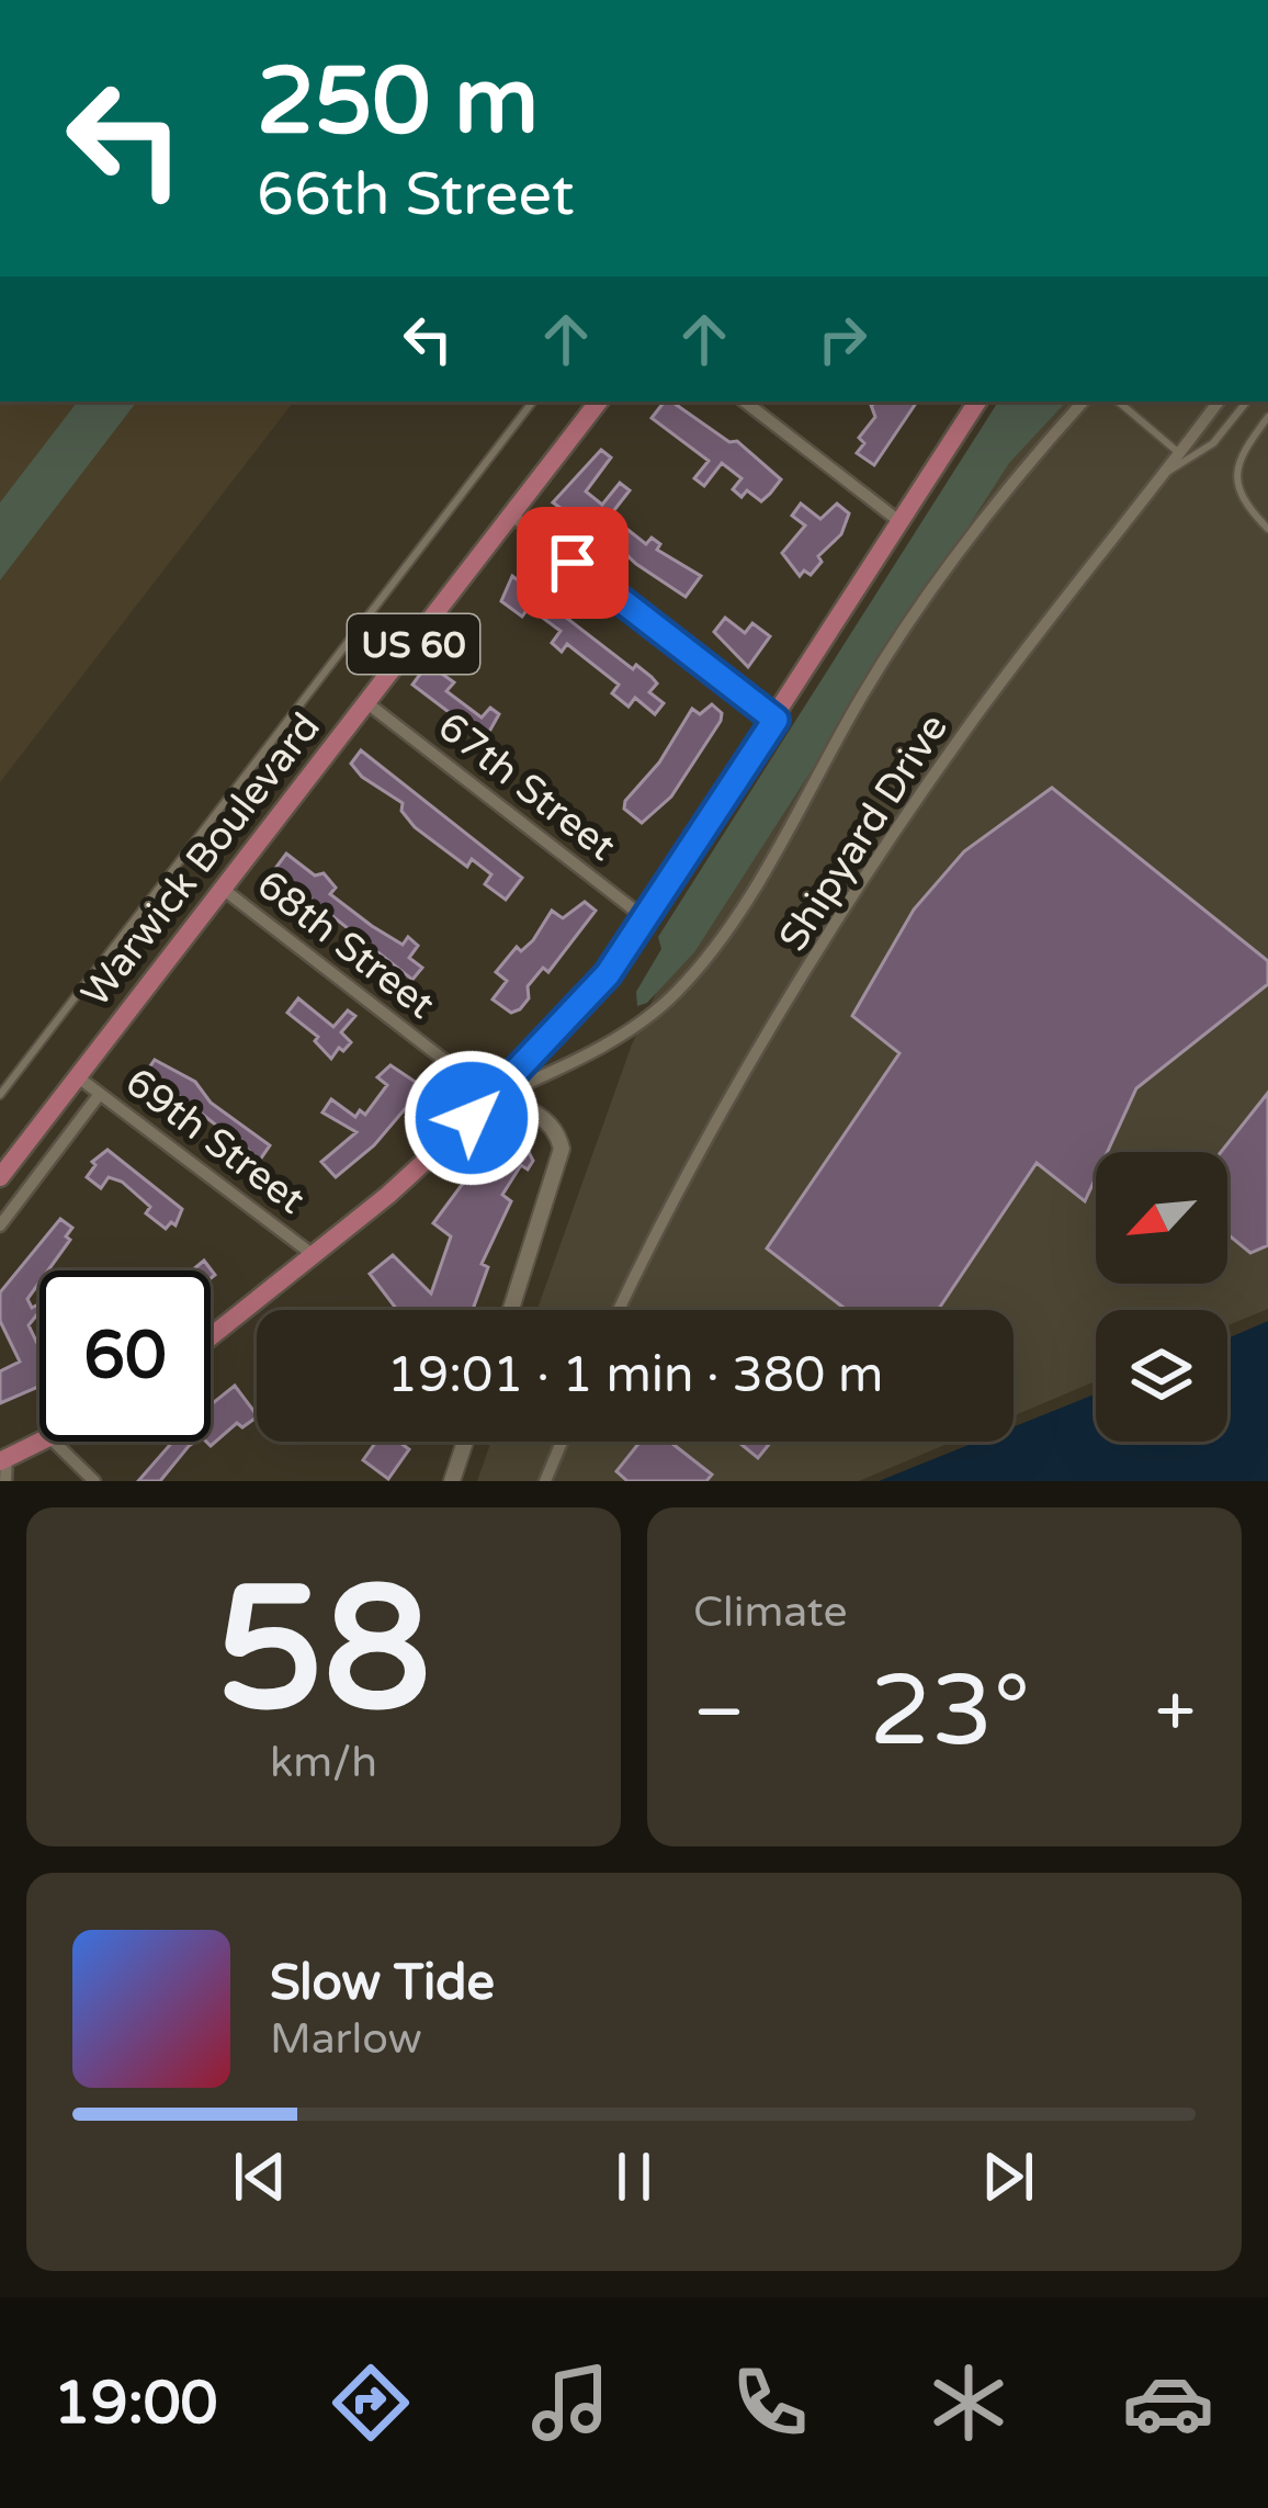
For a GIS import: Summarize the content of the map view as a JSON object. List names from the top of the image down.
{
  "streets": {
    "main road": ["US 60", "Warwick Boulevard"],
    "street": [
      "67th Street",
      "Shipyard Drive",
      "68th Street",
      "69th Street"
    ]
  },
  "crossings": [
    ["67th Street", "Warwick Boulevard"],
    ["Shipyard Drive", "68th Street"],
    ["Warwick Boulevard", "68th Street"],
    ["Warwick Boulevard", "69th Street"]
  ],
  "north": "bottom left",
  "page": {
    "turn": ["250 m", "66th Street"],
    "limit": "60",
    "trip": "19:01 · 1 min · 380 m",
    "tile": [
      ["58", "km/h"],
      "Climate"
    ],
    "heat": ["−", "23°", "+"],
    "song": ["Slow Tide", "Marlow"],
    "tabs": "19:00"
  }
}
